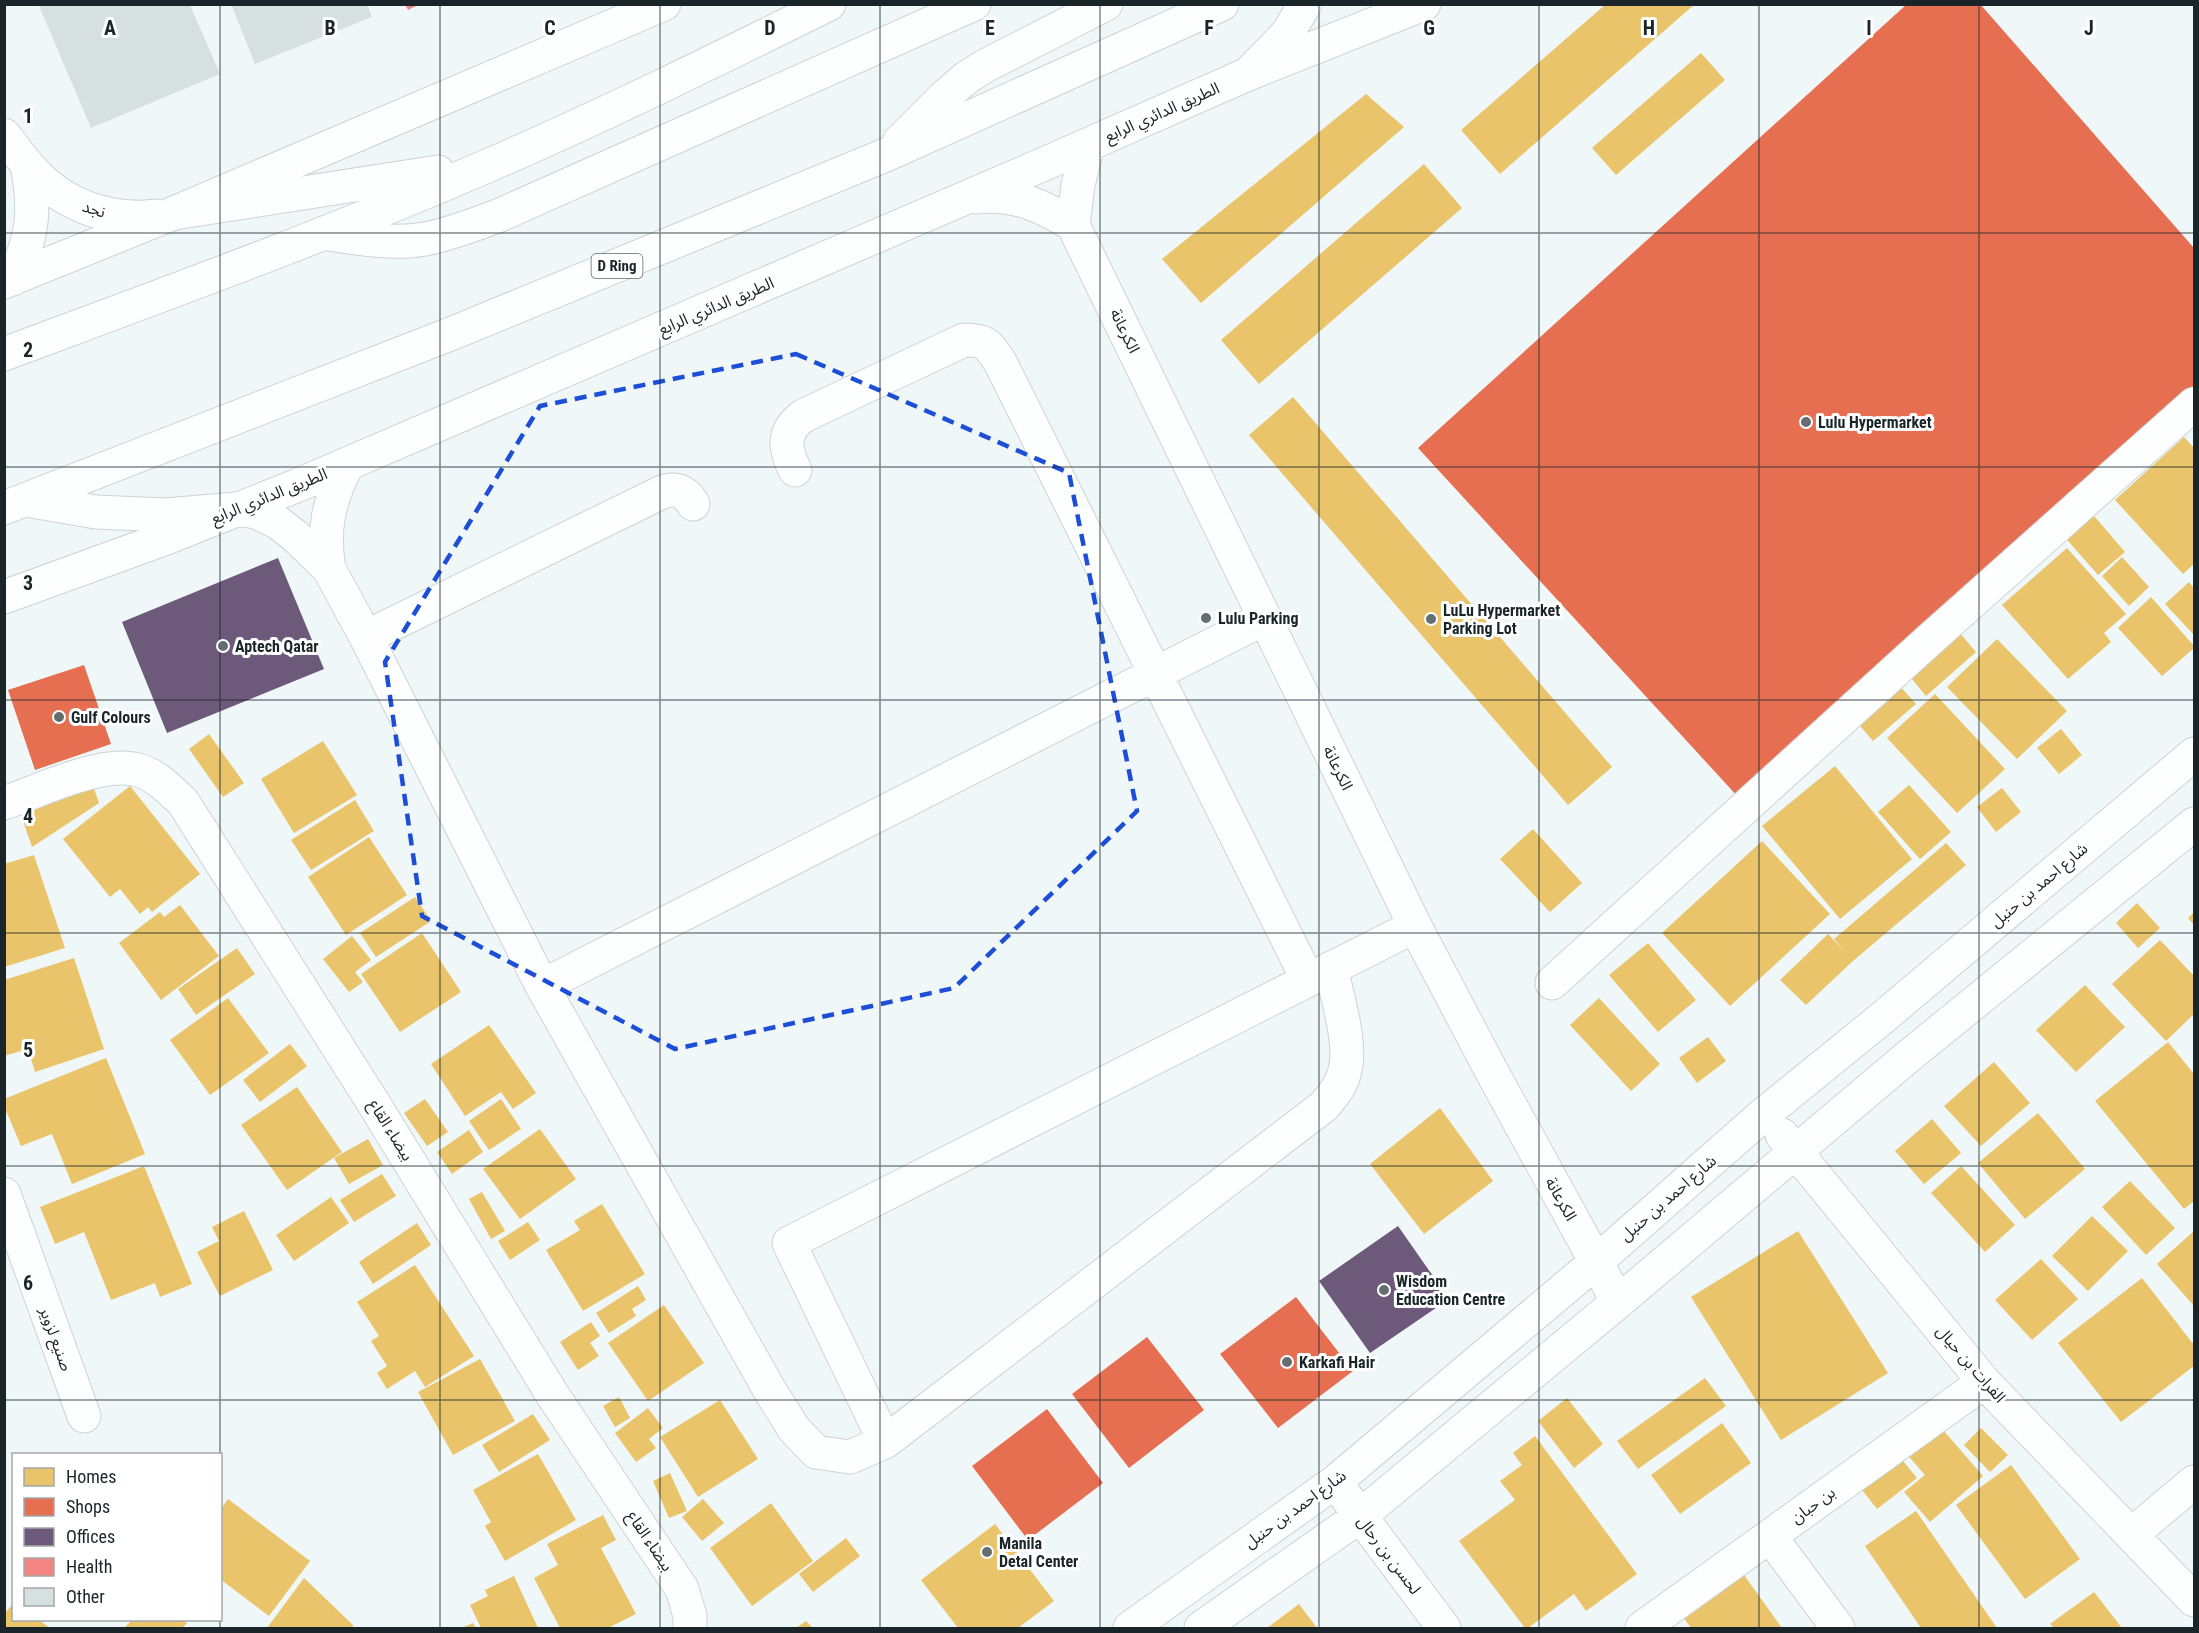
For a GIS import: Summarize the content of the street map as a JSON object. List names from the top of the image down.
{
  "streets": {
    "street": [
      "الطريق الدائري الرابع",
      "نجد",
      "D Ring",
      "الكرعانة",
      "شارع احمد بن حنبل",
      "بيضاء القاع",
      "صنيع لزوير",
      "الفرات بن حيال",
      "بن حبان",
      "لحسن بن رحال"
    ]
  },
  "crossings": [
    ["الكرعانة", "شارع احمد بن حنبل"],
    ["شارع احمد بن حنبل", "الفرات بن حيال"],
    ["شارع احمد بن حنبل", "لحسن بن رحال"],
    ["الفرات بن حيال", "بن حبان"]
  ],
  "places": [
    "Lulu Hypermarket",
    "Lulu Parking",
    "LuLu Hypermarket Parking Lot",
    "Aptech Qatar",
    "Gulf Colours",
    "Wisdom Education Centre",
    "Karkafi Hair",
    "Manila Detal Center"
  ],
  "legend": [
    "Homes",
    "Shops",
    "Offices",
    "Health",
    "Other"
  ],
  "grid": {
    "columns": [
      "A",
      "B",
      "C",
      "D",
      "E",
      "F",
      "G",
      "H",
      "I",
      "J"
    ],
    "rows": [
      "1",
      "2",
      "3",
      "4",
      "5",
      "6"
    ]
  }
}
